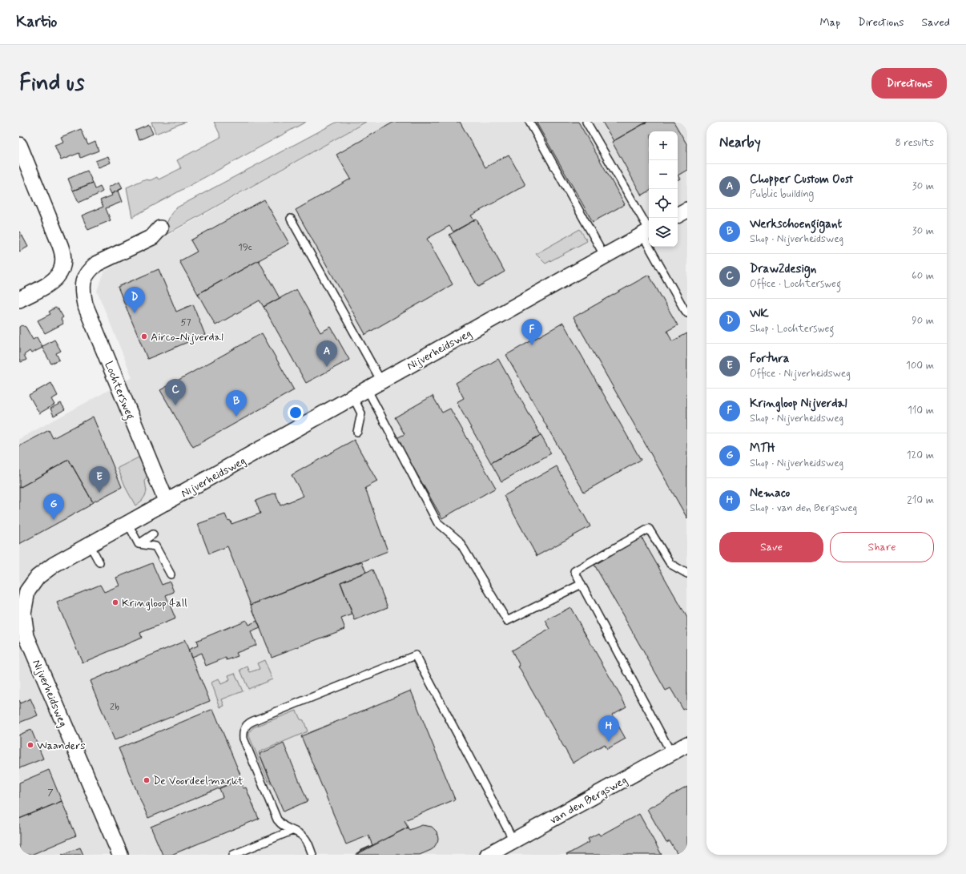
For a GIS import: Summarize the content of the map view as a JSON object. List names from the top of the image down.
{
  "streets": {
    "street": ["Nijverheidsweg", "Lochtersweg", "van den Bergsweg"]
  },
  "crossings": [
    ["Nijverheidsweg", "Lochtersweg"]
  ],
  "places": [
    "Airco-Nijverdal",
    "Kringloop 4all",
    "Waanders",
    "De Voordeelmarkt"
  ],
  "house_numbers": [
    "19c",
    "57",
    "2b",
    "7"
  ],
  "page": {
    "header": "Kartio",
    "nav": ["Map", "Directions", "Saved"],
    "buttons": [
      "Directions",
      ["Save", "Share"]
    ],
    "title": "Find us",
    "heading": ["Nearby", "8 results"],
    "map_buttons": ["+", "−"],
    "list": [
      {
        "mark": "A",
        "name": "Chopper Custom Oost",
        "note": "Public building",
        "value": "30 m"
      },
      {
        "mark": "B",
        "name": "Werkschoengigant",
        "note": "Shop · Nijverheidsweg",
        "value": "30 m"
      },
      {
        "mark": "C",
        "name": "Draw2design",
        "note": "Office · Lochtersweg",
        "value": "60 m"
      },
      {
        "mark": "D",
        "name": "WK",
        "note": "Shop · Lochtersweg",
        "value": "90 m"
      },
      {
        "mark": "E",
        "name": "Fortura",
        "note": "Office · Nijverheidsweg",
        "value": "100 m"
      },
      {
        "mark": "F",
        "name": "Kringloop Nijverdal",
        "note": "Shop · Nijverheidsweg",
        "value": "110 m"
      },
      {
        "mark": "G",
        "name": "MTH",
        "note": "Shop · Nijverheidsweg",
        "value": "120 m"
      },
      {
        "mark": "H",
        "name": "Nemaco",
        "note": "Shop · van den Bergsweg",
        "value": "210 m"
      }
    ],
    "pins": [
      "D",
      "F",
      "A",
      "C",
      "B",
      "E",
      "G",
      "H"
    ]
  }
}
